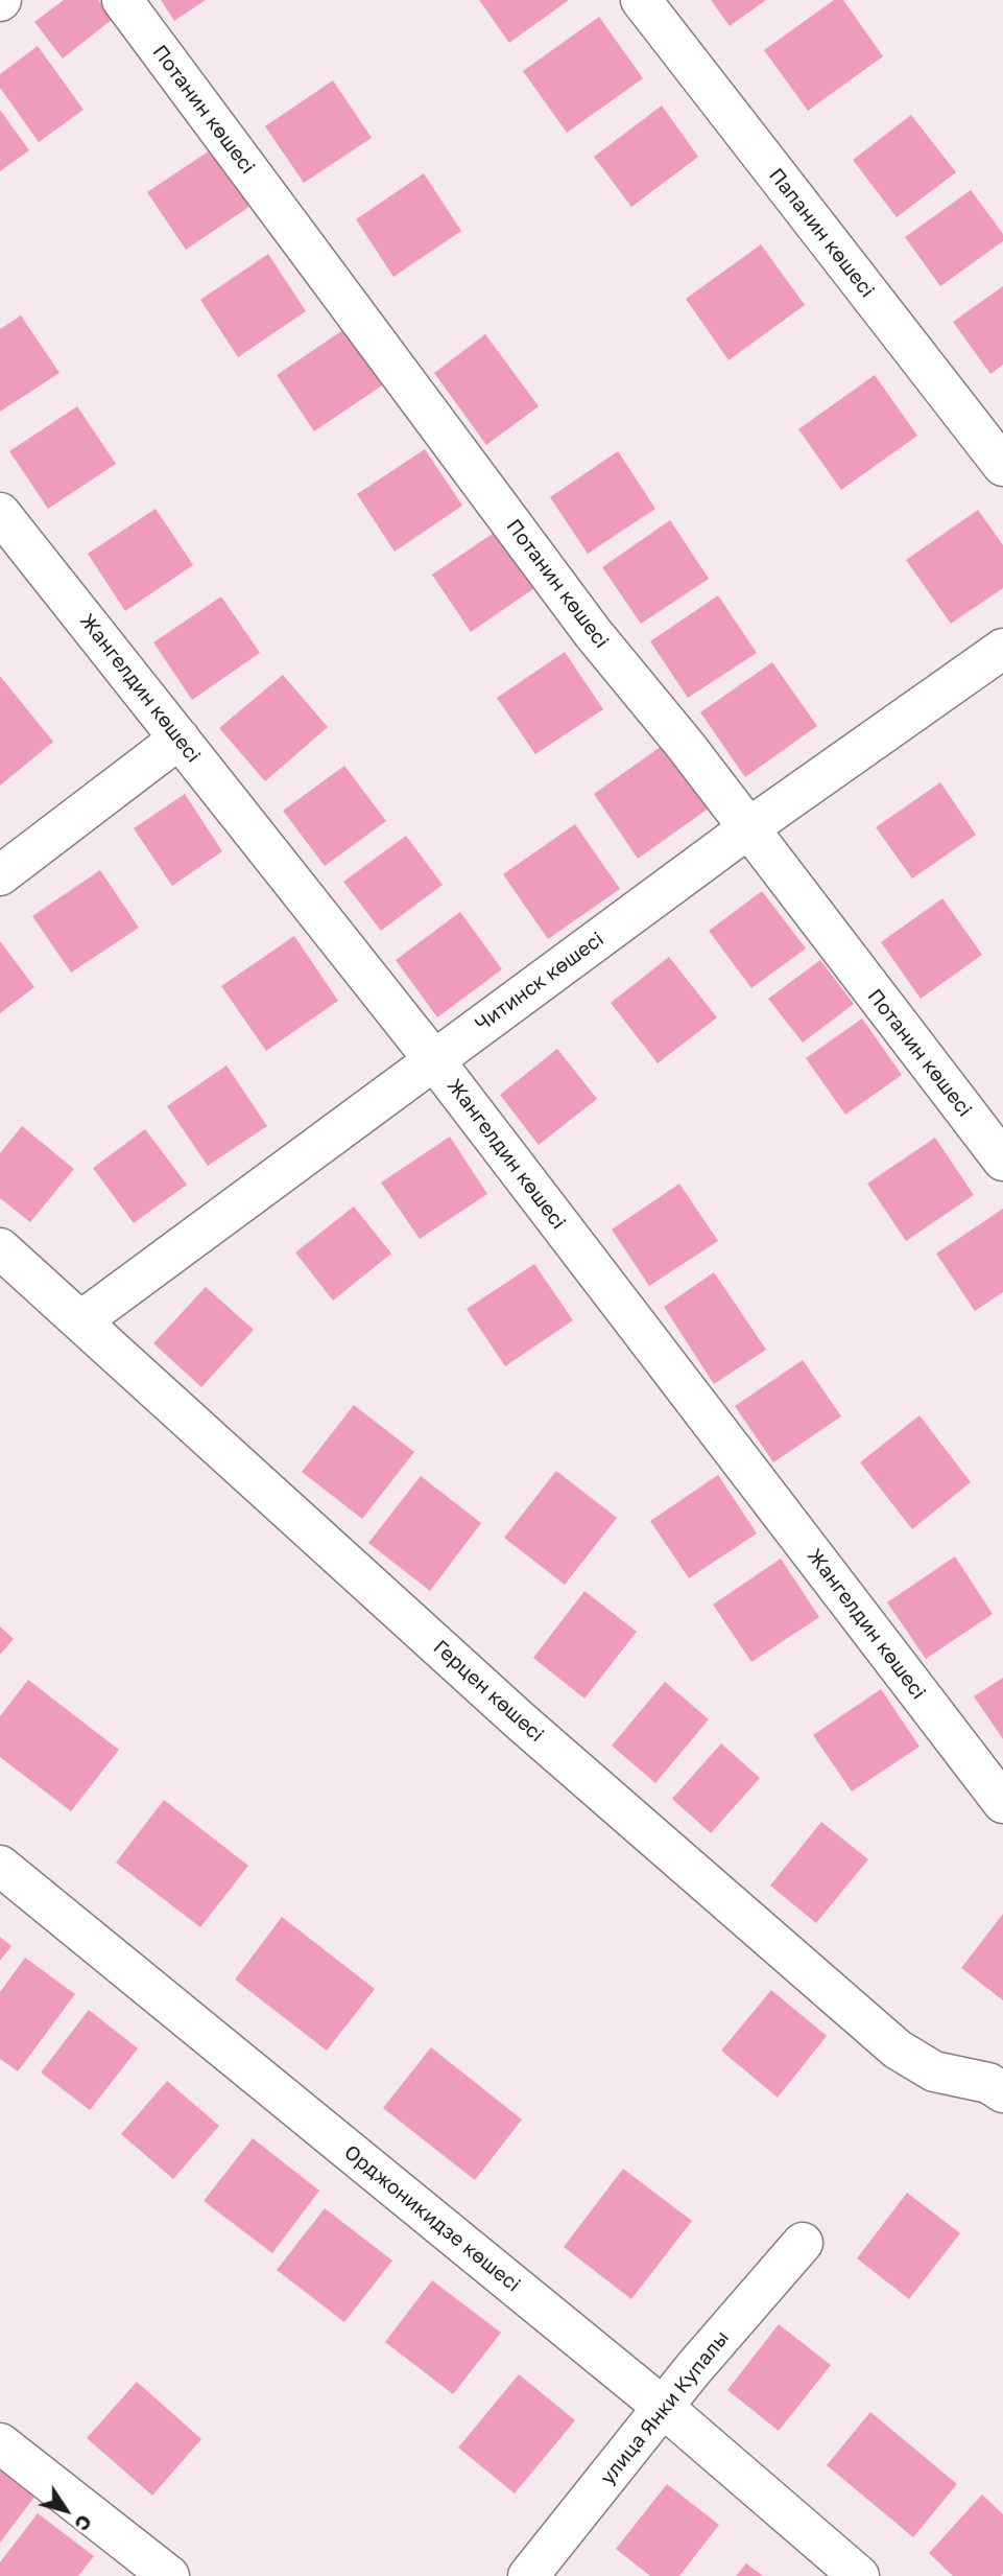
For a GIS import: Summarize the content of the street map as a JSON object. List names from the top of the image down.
{
  "streets": {
    "street": [
      "Потанин көшесі",
      "Папанин көшесі",
      "Жангелдин көшесі",
      "Читинск көшесі",
      "Герцен көшесі",
      "Орджоникидзе көшесі",
      "улица Янки Купалы"
    ]
  },
  "crossings": [
    ["Потанин көшесі", "Читинск көшесі"],
    ["Жангелдин көшесі", "Читинск көшесі"],
    ["Читинск көшесі", "Герцен көшесі"],
    ["Орджоникидзе көшесі", "улица Янки Купалы"]
  ],
  "north": "bottom right"
}
